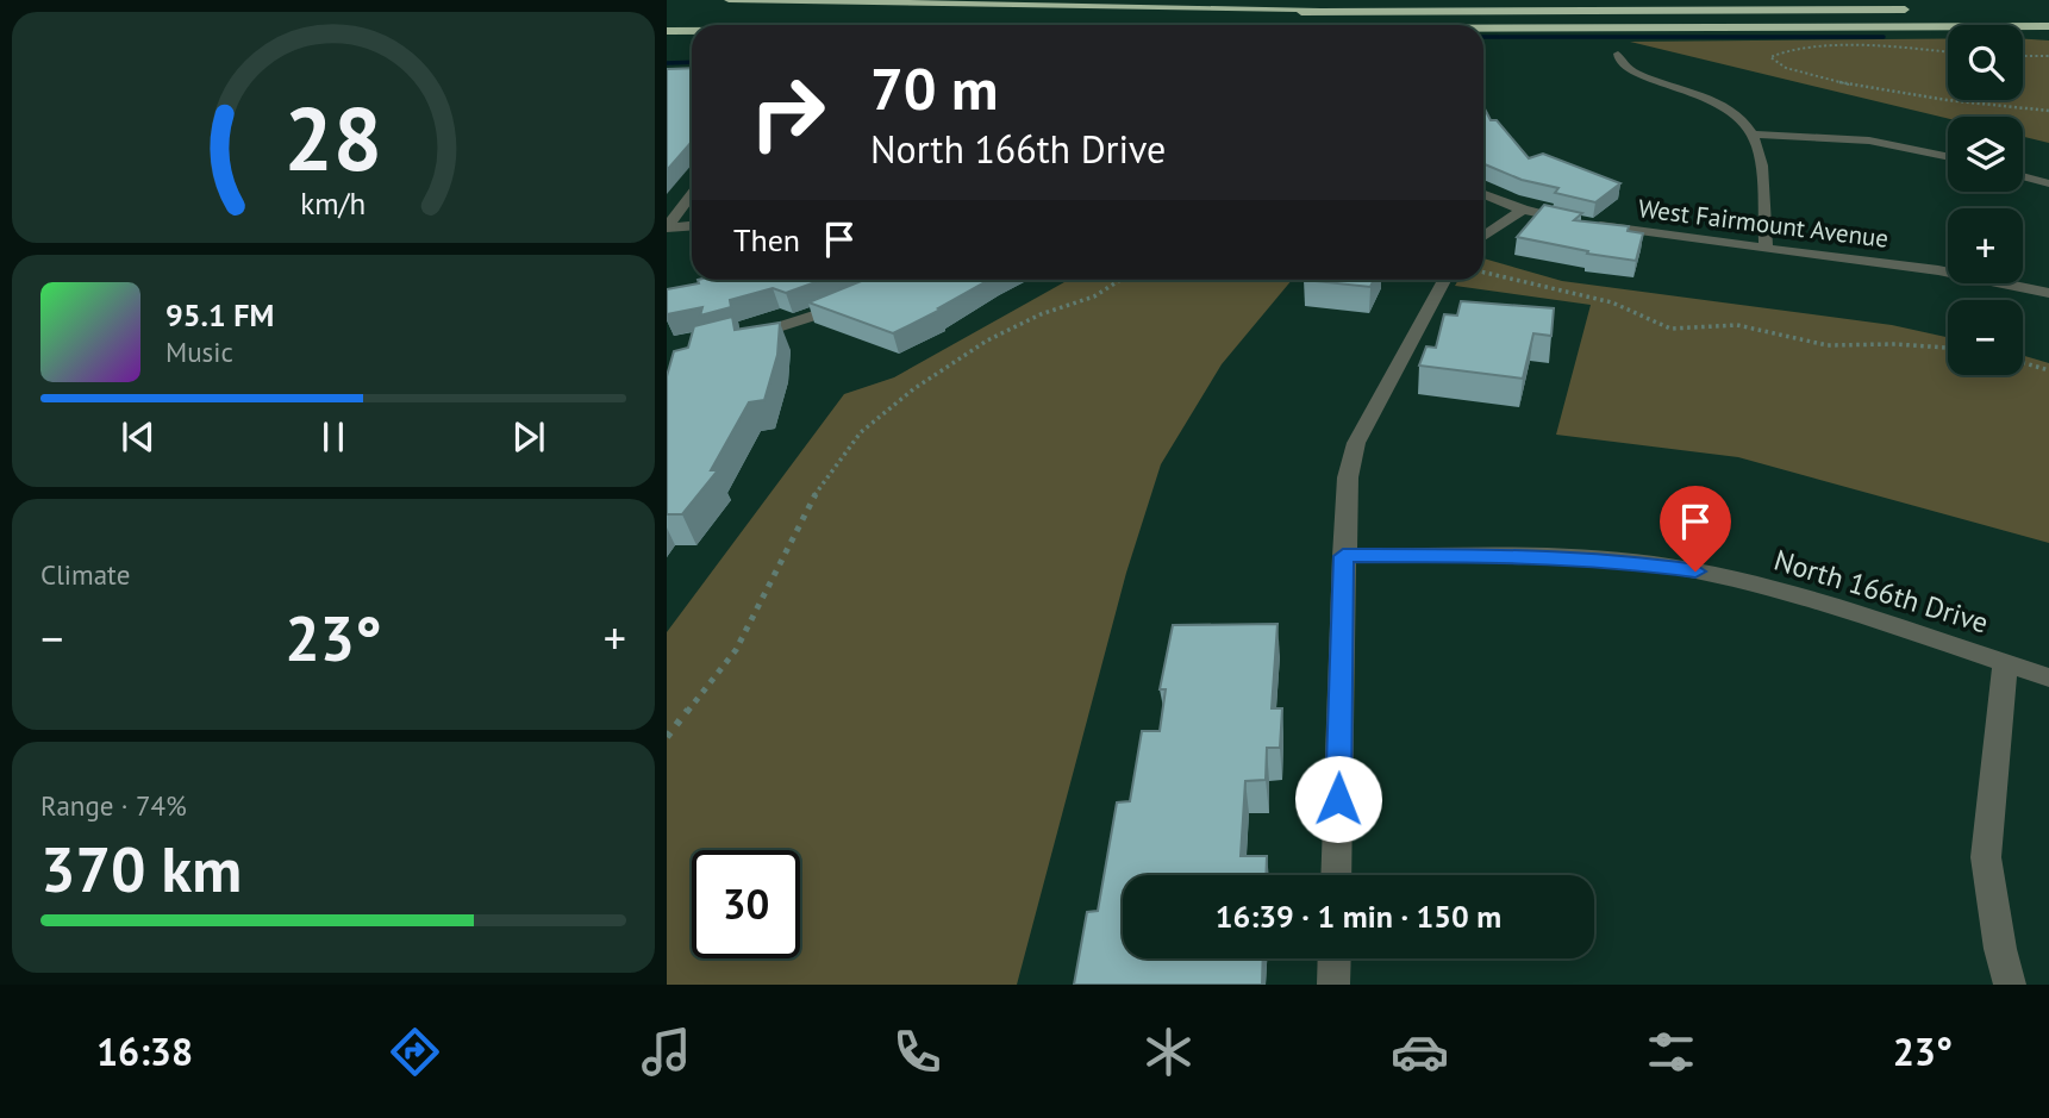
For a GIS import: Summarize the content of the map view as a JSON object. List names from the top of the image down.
{
  "streets": {
    "street": ["West Fairmount Avenue", "North 166th Drive"]
  },
  "page": {
    "map_buttons": ["+", "−"],
    "turn": ["70 m", "North 166th Drive"],
    "then": "Then",
    "song": ["95.1 FM", "Music"],
    "tile": [
      "Climate",
      ["Range · 74%", "370 km"]
    ],
    "heat": ["−", "23°", "+"],
    "limit": "30",
    "trip": "16:39 · 1 min · 150 m",
    "tabs": ["16:38", "23°"],
    "gauge": ["28", "km/h"]
  }
}
